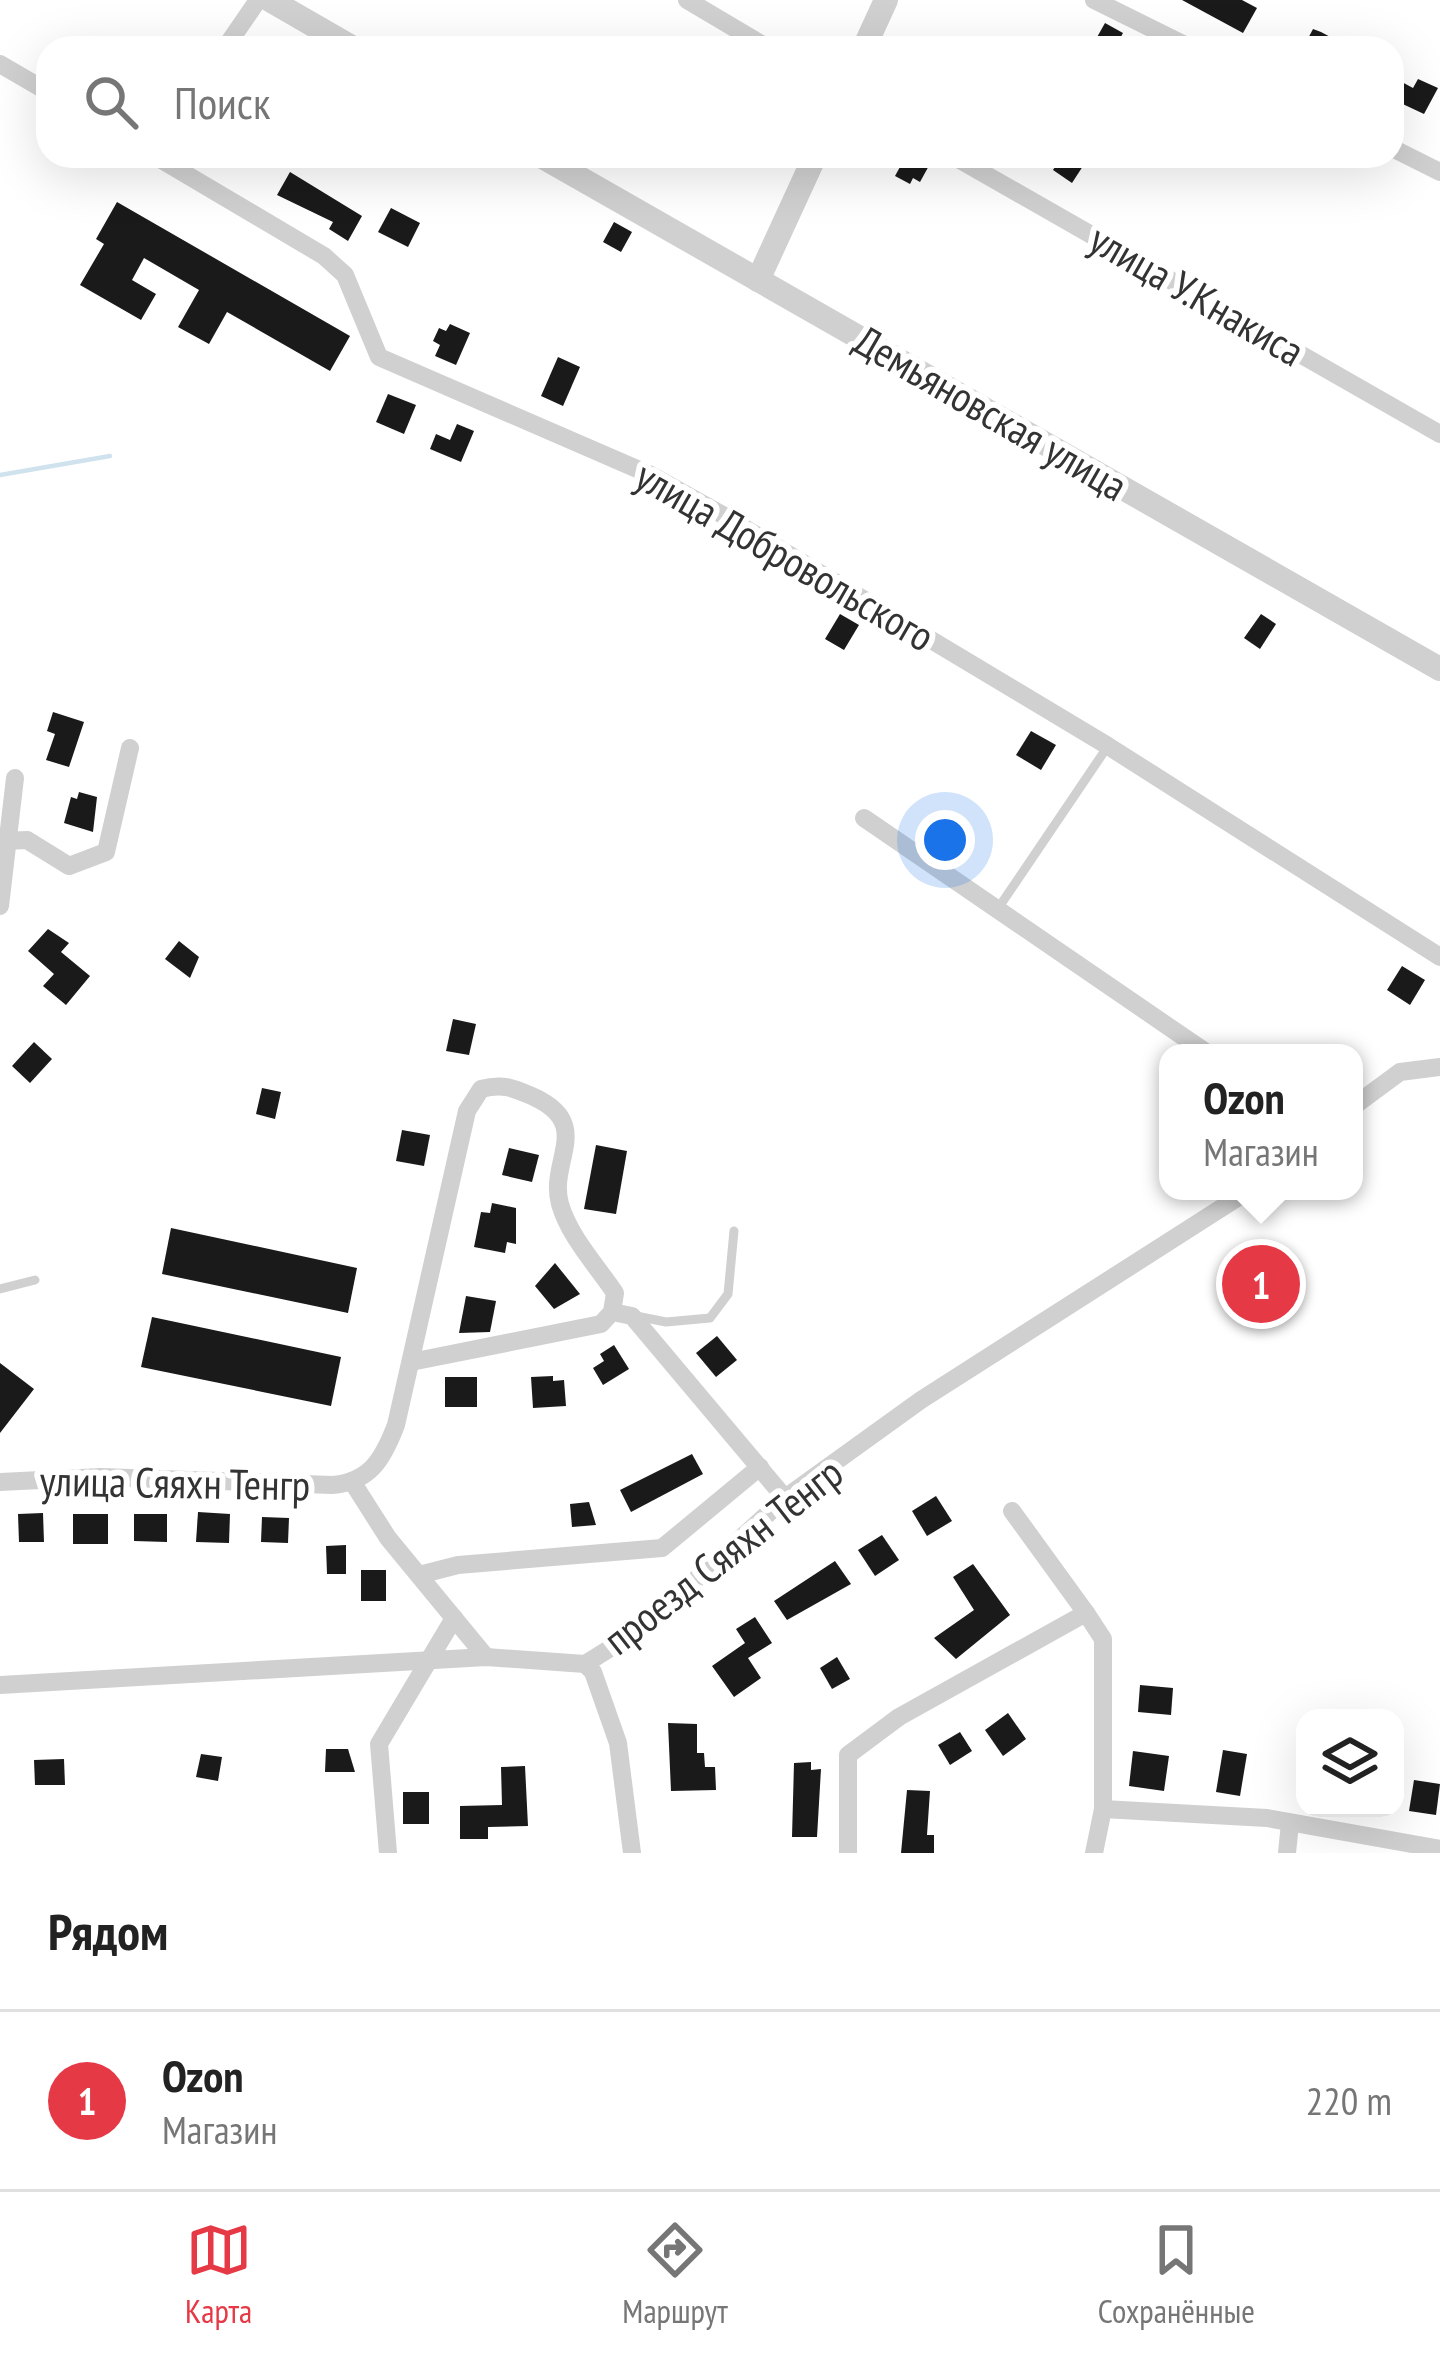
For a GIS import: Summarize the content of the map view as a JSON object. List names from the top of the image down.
{
  "streets": {
    "street": [
      "улица У.Кнакиса",
      "Демьяновская улица",
      "улица Добровольского",
      "улица Сяяхн Тенгр",
      "проезд Сяяхн Тенгр"
    ]
  },
  "page": {
    "search": "Поиск",
    "popup": ["Ozon", "Магазин"],
    "pins": "1",
    "heading": "Рядом",
    "list": [
      {
        "mark": "1",
        "name": "Ozon",
        "note": "Магазин",
        "value": "220 m"
      }
    ],
    "nav": ["Карта", "Маршрут", "Сохранённые"]
  }
}
